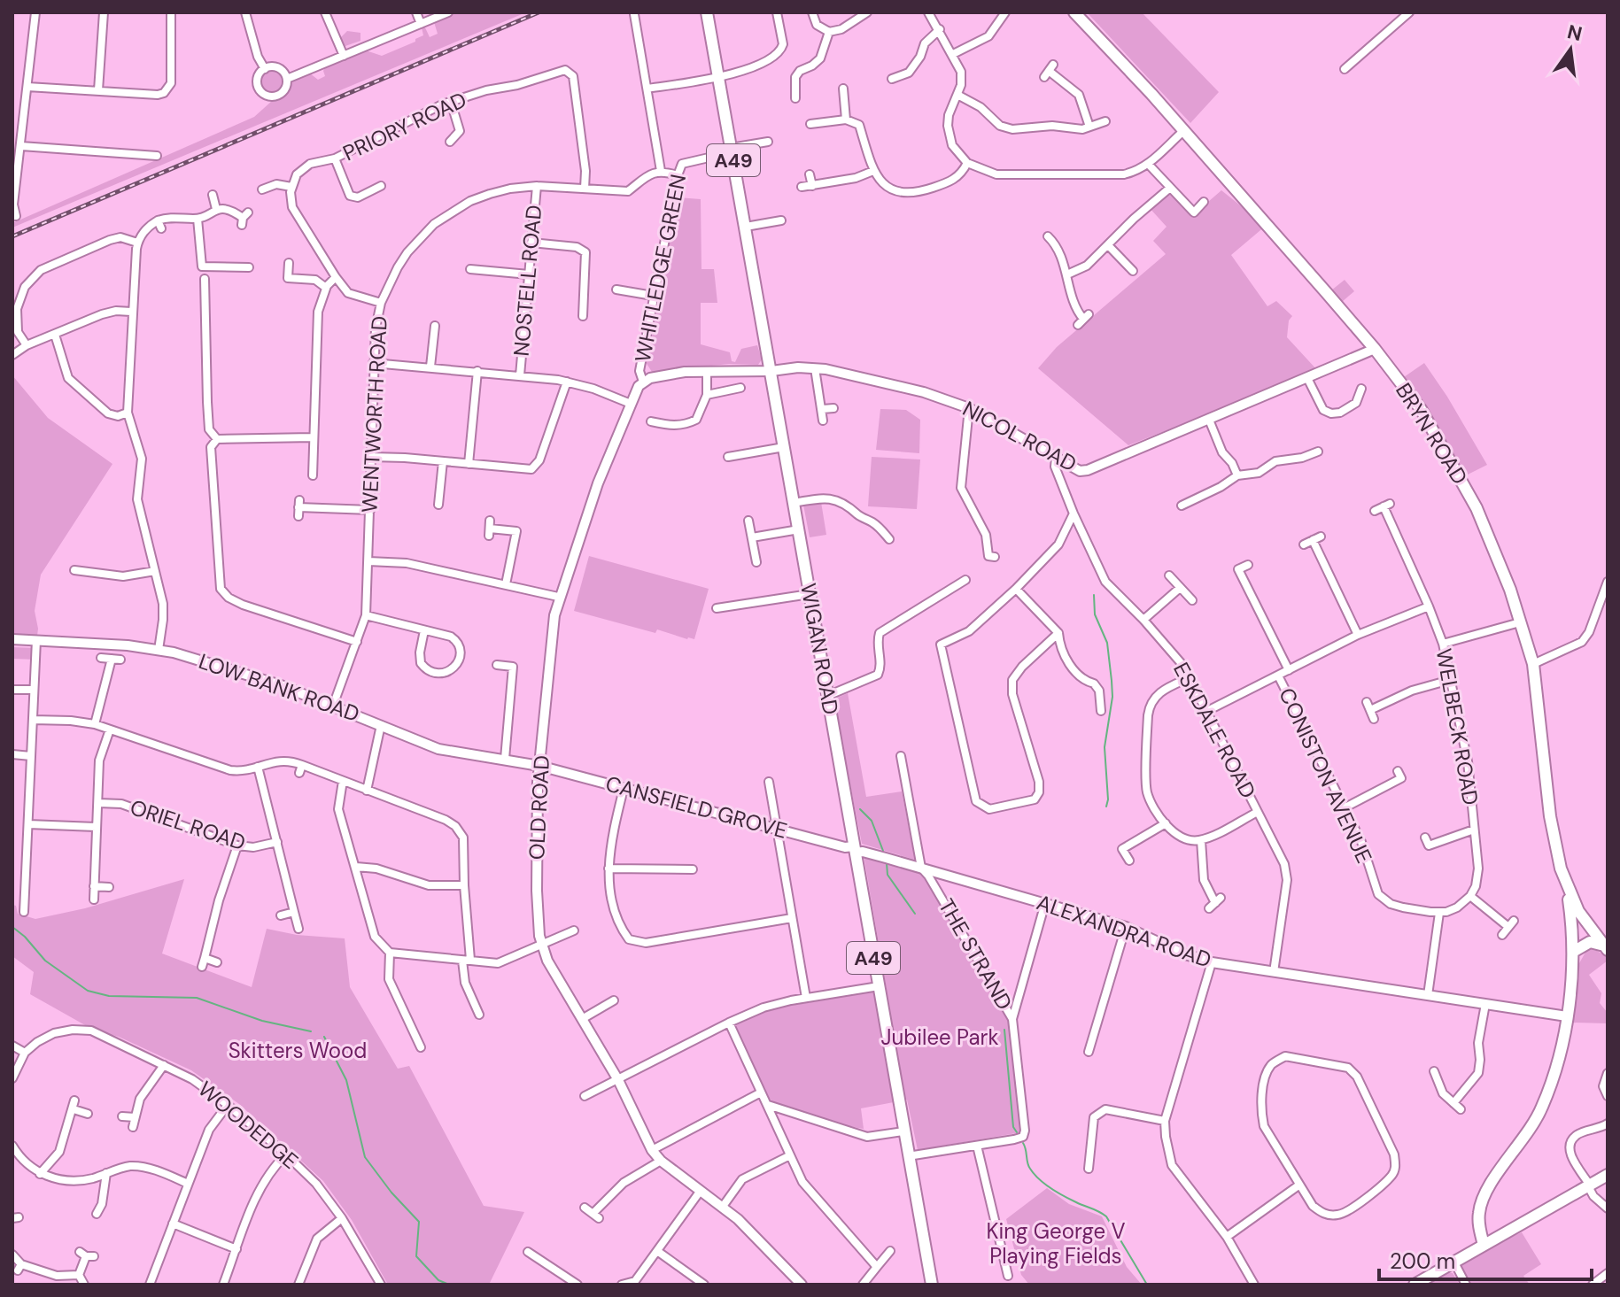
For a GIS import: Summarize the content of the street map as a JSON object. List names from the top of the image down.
{
  "streets": {
    "main road": ["A49", "BRYN ROAD", "WIGAN ROAD"],
    "street": [
      "PRIORY ROAD",
      "WHITLEDGE GREEN",
      "NOSTELL ROAD",
      "WENTWORTH ROAD",
      "NICOL ROAD",
      "LOW BANK ROAD",
      "WELBECK ROAD",
      "ESKDALE ROAD",
      "CONISTON AVENUE",
      "OLD ROAD",
      "CANSFIELD GROVE",
      "ORIEL ROAD",
      "ALEXANDRA ROAD",
      "THE STRAND",
      "WOODEDGE"
    ]
  },
  "crossings": [
    ["PRIORY ROAD", "WENTWORTH ROAD"],
    ["WHITLEDGE GREEN", "WIGAN ROAD"],
    ["WHITLEDGE GREEN", "OLD ROAD"],
    ["NOSTELL ROAD", "WENTWORTH ROAD"],
    ["WENTWORTH ROAD", "LOW BANK ROAD"],
    ["BRYN ROAD", "NICOL ROAD"],
    ["NICOL ROAD", "WIGAN ROAD"],
    ["NICOL ROAD", "ESKDALE ROAD"],
    ["WIGAN ROAD", "CANSFIELD GROVE"],
    ["WIGAN ROAD", "ALEXANDRA ROAD"],
    ["LOW BANK ROAD", "OLD ROAD"],
    ["LOW BANK ROAD", "CANSFIELD GROVE"],
    ["ESKDALE ROAD", "ALEXANDRA ROAD"],
    ["OLD ROAD", "CANSFIELD GROVE"],
    ["CANSFIELD GROVE", "ALEXANDRA ROAD"],
    ["ALEXANDRA ROAD", "THE STRAND"]
  ],
  "parks": ["Jubilee Park", "Skitters Wood", "King George V Playing Fields"],
  "scale_bar": "200 m",
  "north": "top"
}
